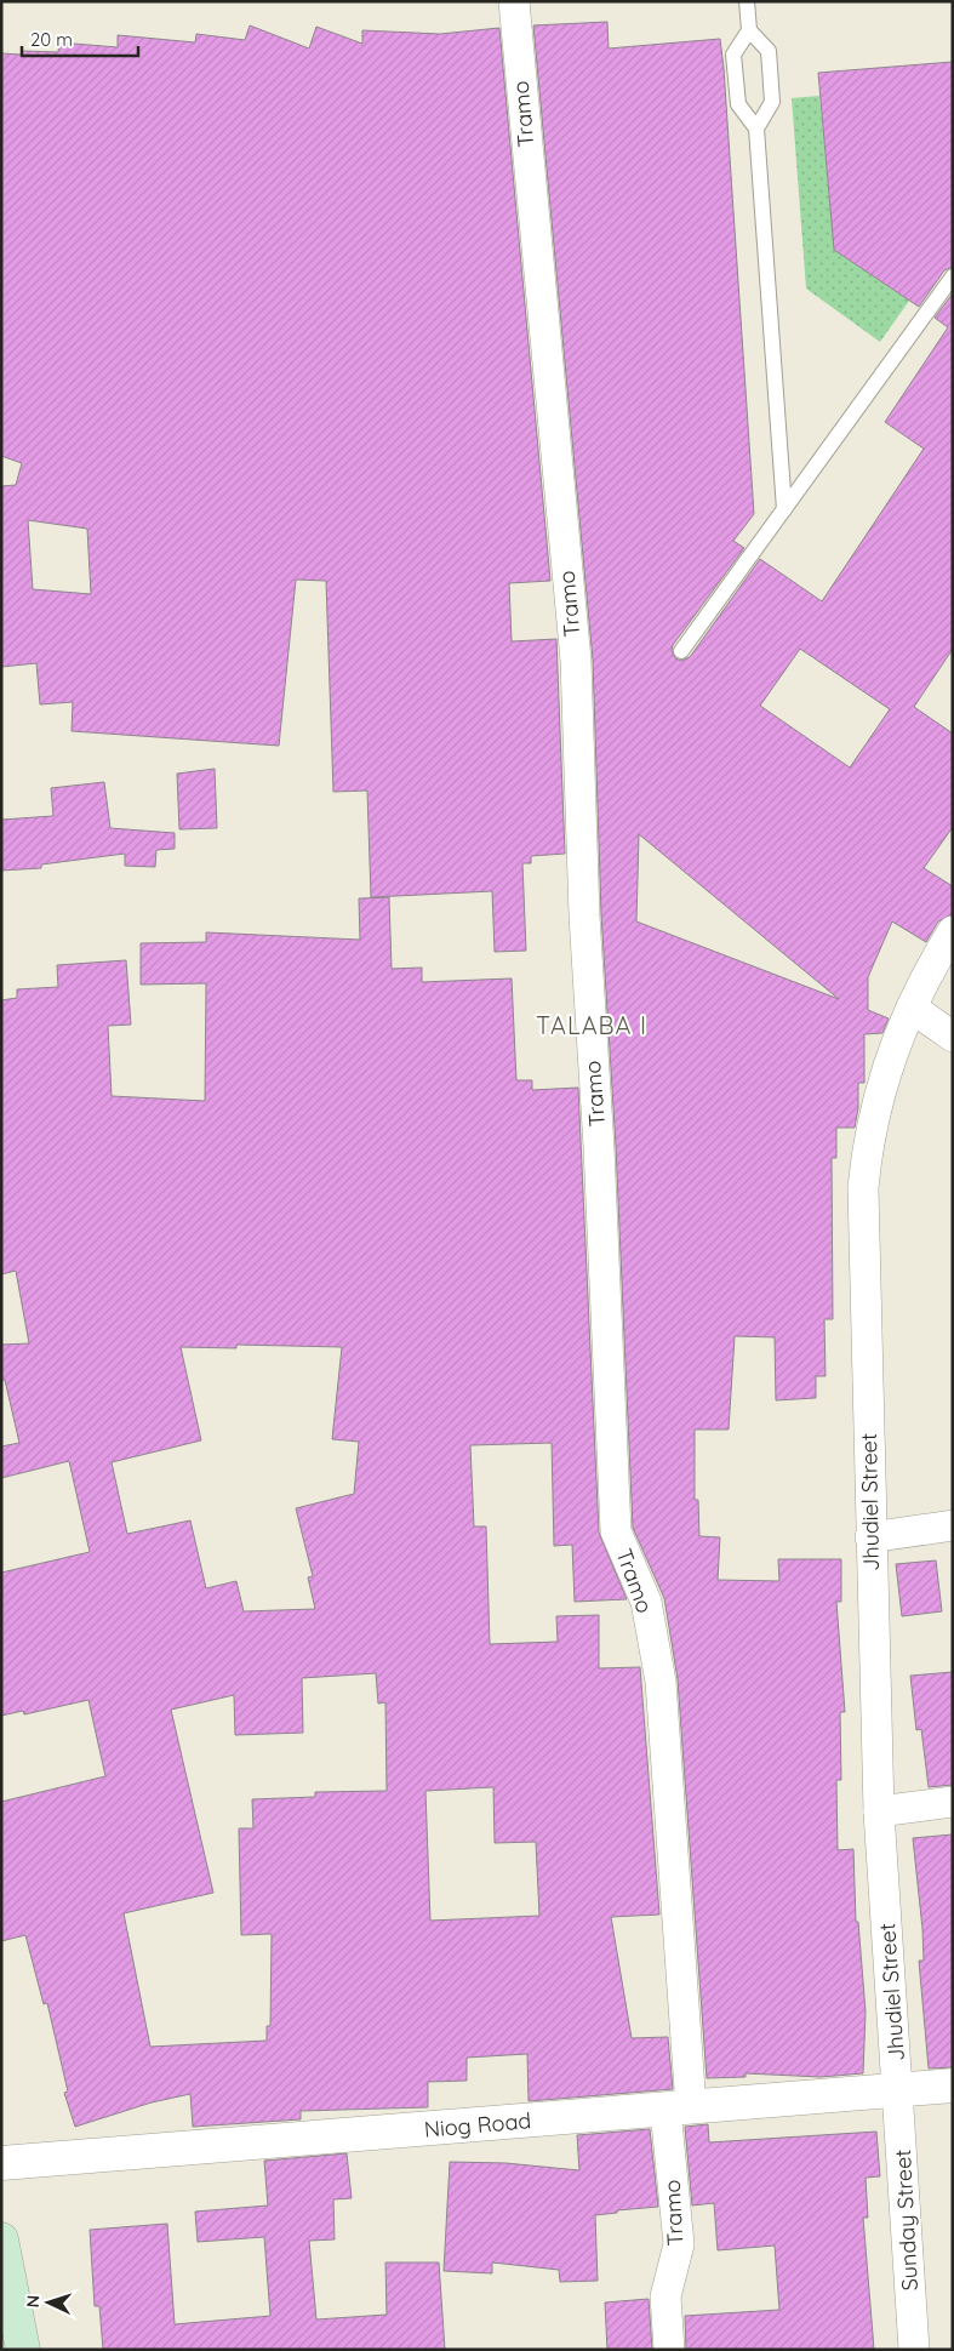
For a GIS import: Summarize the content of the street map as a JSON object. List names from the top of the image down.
{
  "streets": {
    "street": [
      "Tramo",
      "Jhudiel Street",
      "Niog Road",
      "Sunday Street"
    ]
  },
  "crossings": [
    ["Tramo", "Niog Road"],
    ["Jhudiel Street", "Niog Road"],
    ["Jhudiel Street", "Sunday Street"],
    ["Niog Road", "Sunday Street"]
  ],
  "districts": ["TALABA I"],
  "scale_bar": "20 m",
  "north": "left"
}
